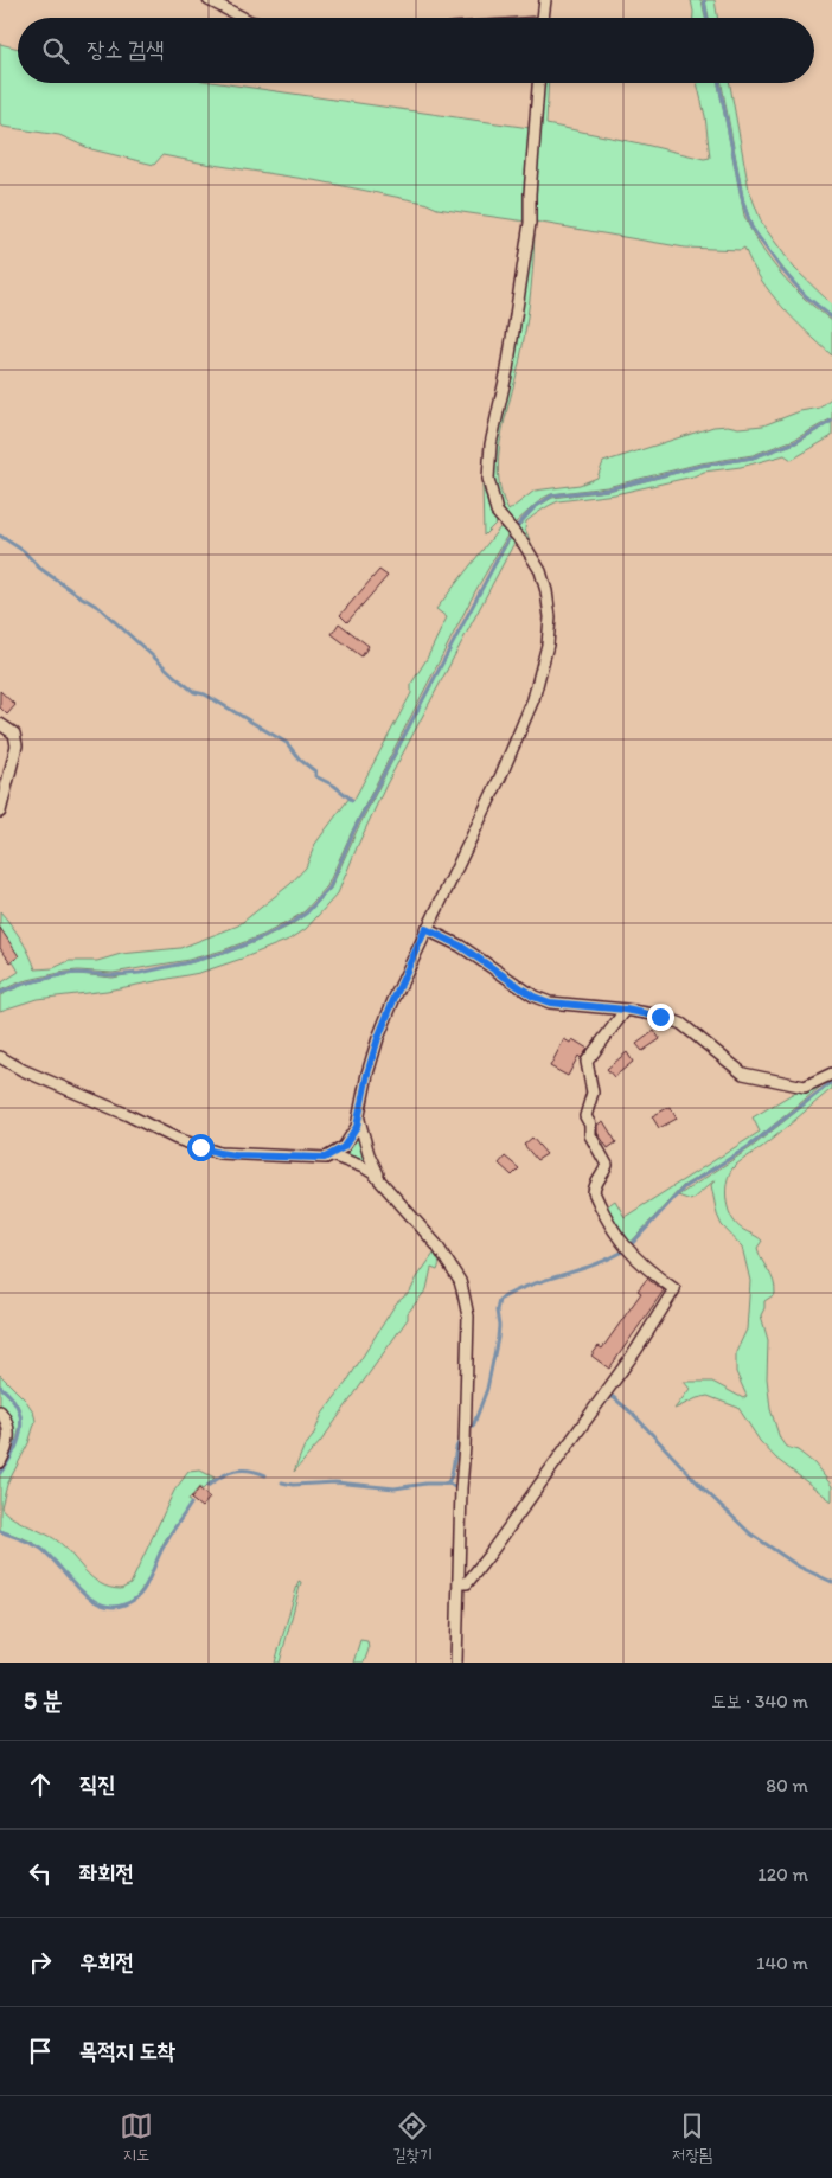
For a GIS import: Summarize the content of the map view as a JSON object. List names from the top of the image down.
{
  "page": {
    "search": "장소 검색",
    "heading": ["5 분", "도보 · 340 m"],
    "list": [
      ["직진", "80 m"],
      ["좌회전", "120 m"],
      ["우회전", "140 m"],
      "목적지 도착"
    ],
    "nav": ["지도", "길찾기", "저장됨"]
  }
}
